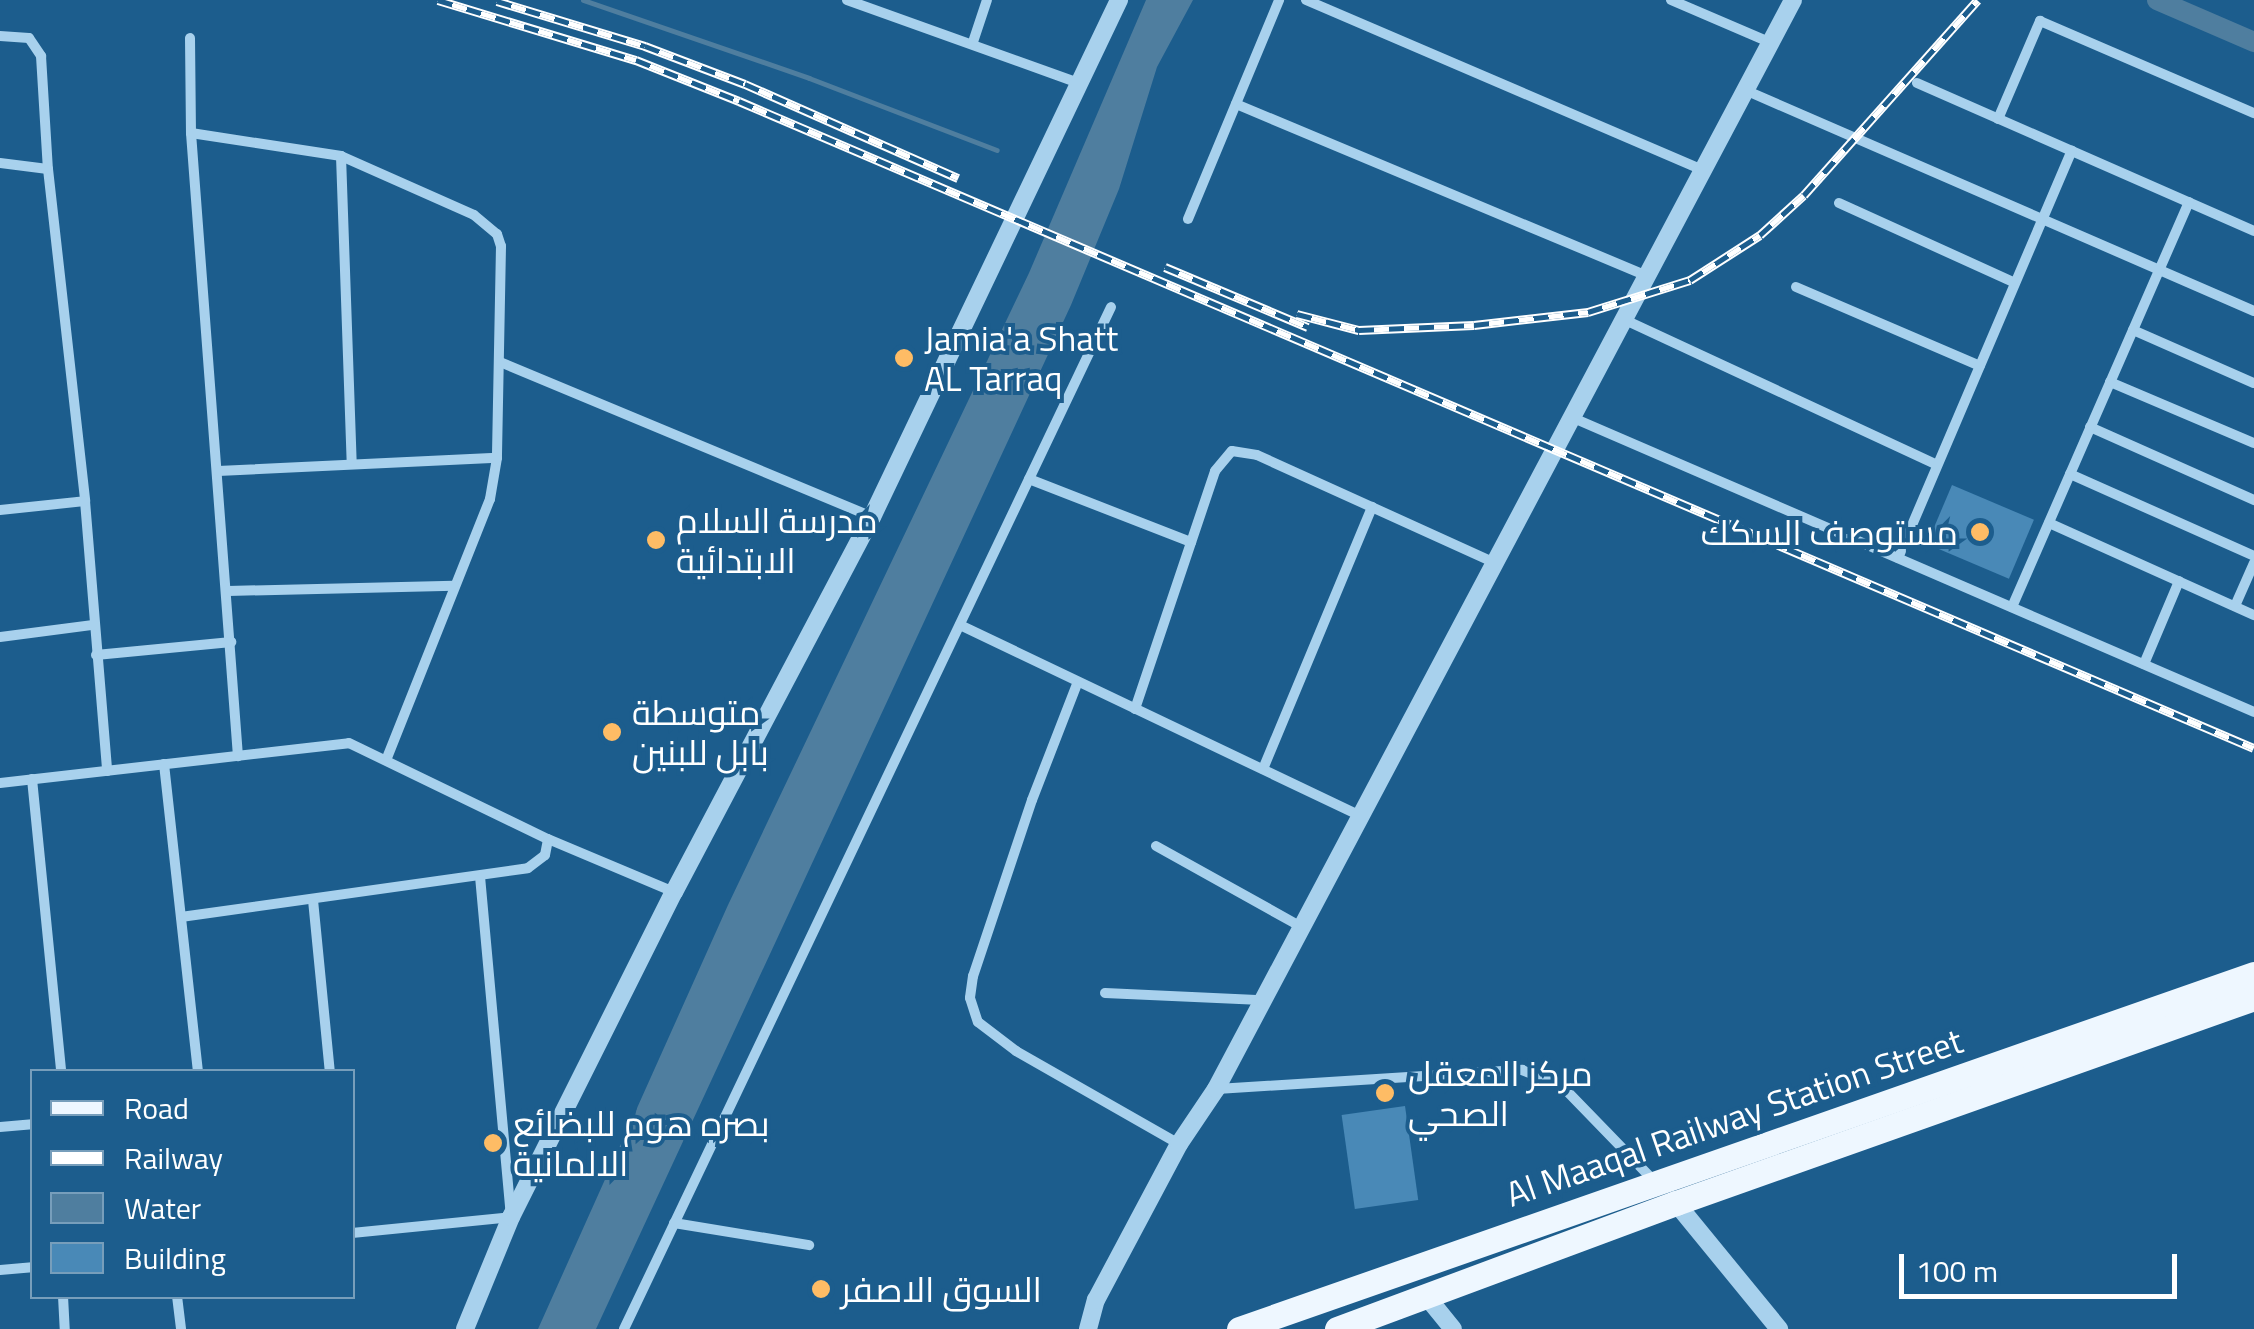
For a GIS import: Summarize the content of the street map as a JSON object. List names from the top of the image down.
{
  "streets": {
    "main road": ["Al Maaqal Railway Station Street"]
  },
  "places": [
    "Jamia'a Shatt AL Tarraq",
    "مستوصف السكك",
    "مدرسة السلام الابتدائية",
    "متوسطة بابل للبنين",
    "مركز المعقل الصحي",
    "بصره هوم للبضائع الالمانية",
    "السوق الاصفر"
  ],
  "legend": [
    "Road",
    "Railway",
    "Water",
    "Building"
  ],
  "scale_bar": "100 m"
}
